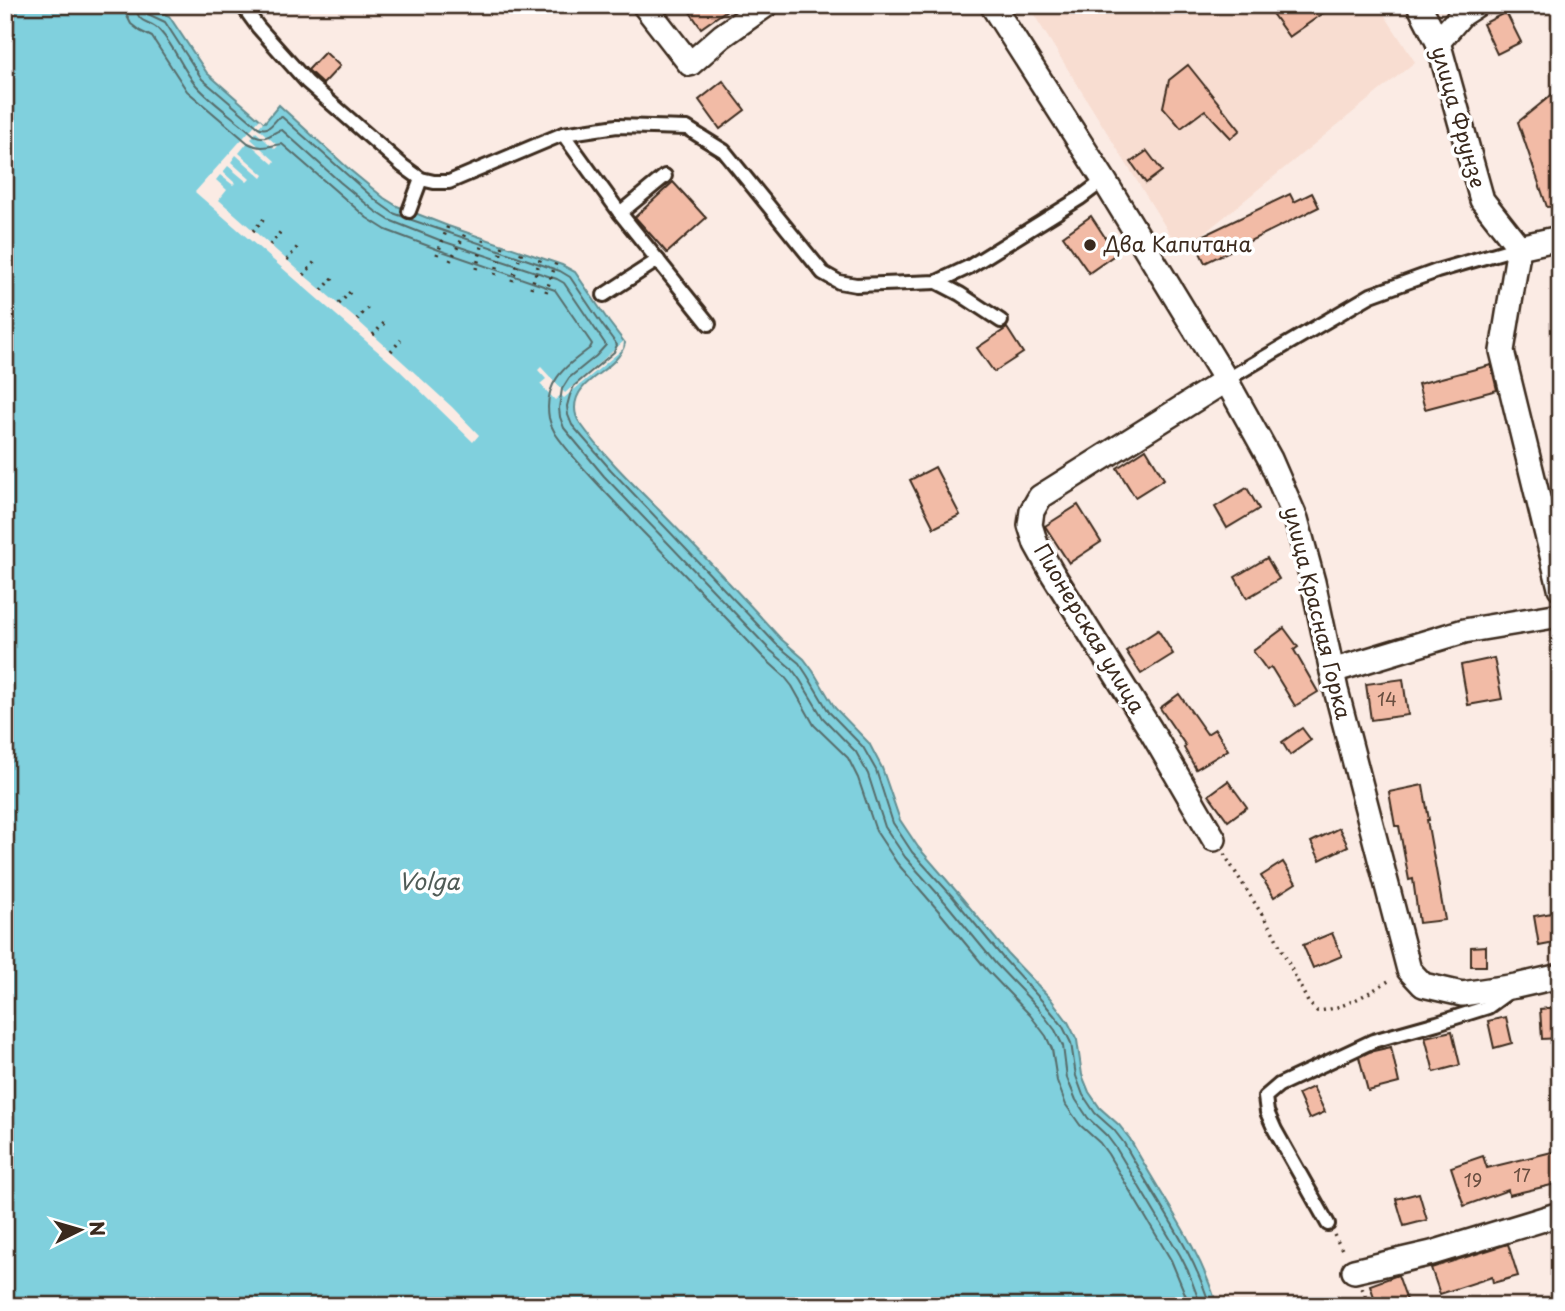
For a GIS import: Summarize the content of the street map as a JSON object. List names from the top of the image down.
{
  "streets": {
    "street": ["улица Фрунзе", "улица Красная Горка", "Пионерская улица"]
  },
  "crossings": [
    ["улица Красная Горка", "Пионерская улица"]
  ],
  "water": ["Volga"],
  "places": ["Два Капитана"],
  "house_numbers": ["14", "17", "19"],
  "north": "right"
}
